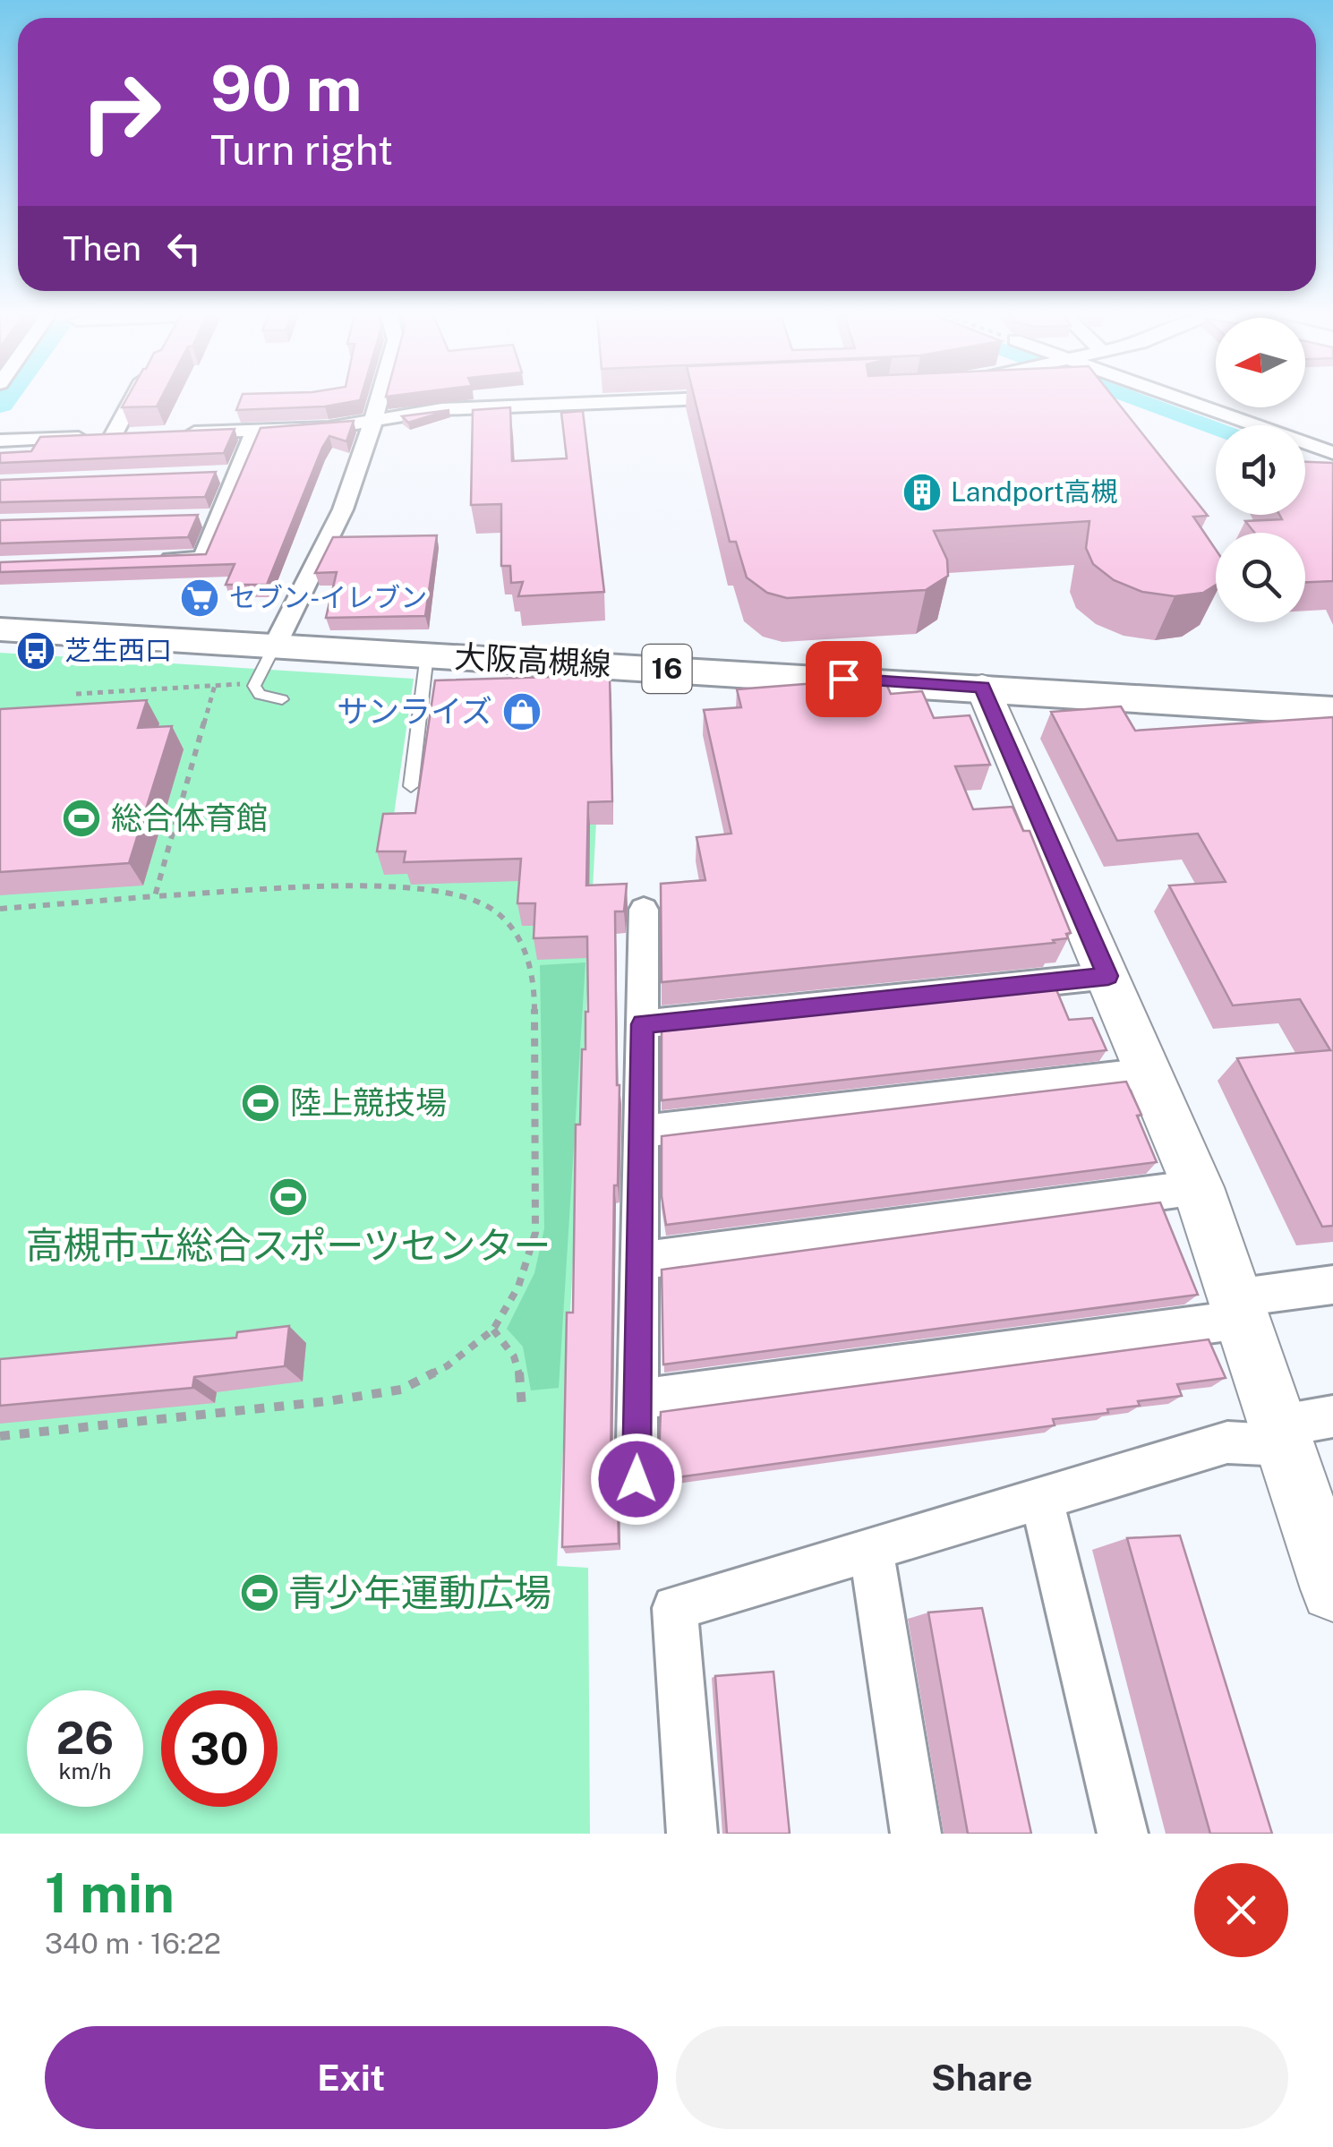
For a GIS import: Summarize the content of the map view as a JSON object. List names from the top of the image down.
{
  "streets": {
    "main road": ["大阪高槻線", "16"]
  },
  "places": {
    "building": ["Landport高槻"],
    "supermarket": ["セブン-イレブン"],
    "bus stop": ["芝生西口"],
    "shop": ["サンライズ"],
    "sports": [
      "総合体育館",
      "陸上競技場",
      "高槻市立総合スポーツセンター",
      "青少年運動広場"
    ]
  },
  "north": "left",
  "page": {
    "turn": ["90 m", "Turn right"],
    "then": "Then",
    "speed": "26 km/h",
    "limit": "30",
    "heading": ["1 min", "340 m · 16:22"],
    "buttons": ["Exit", "Share"]
  }
}
